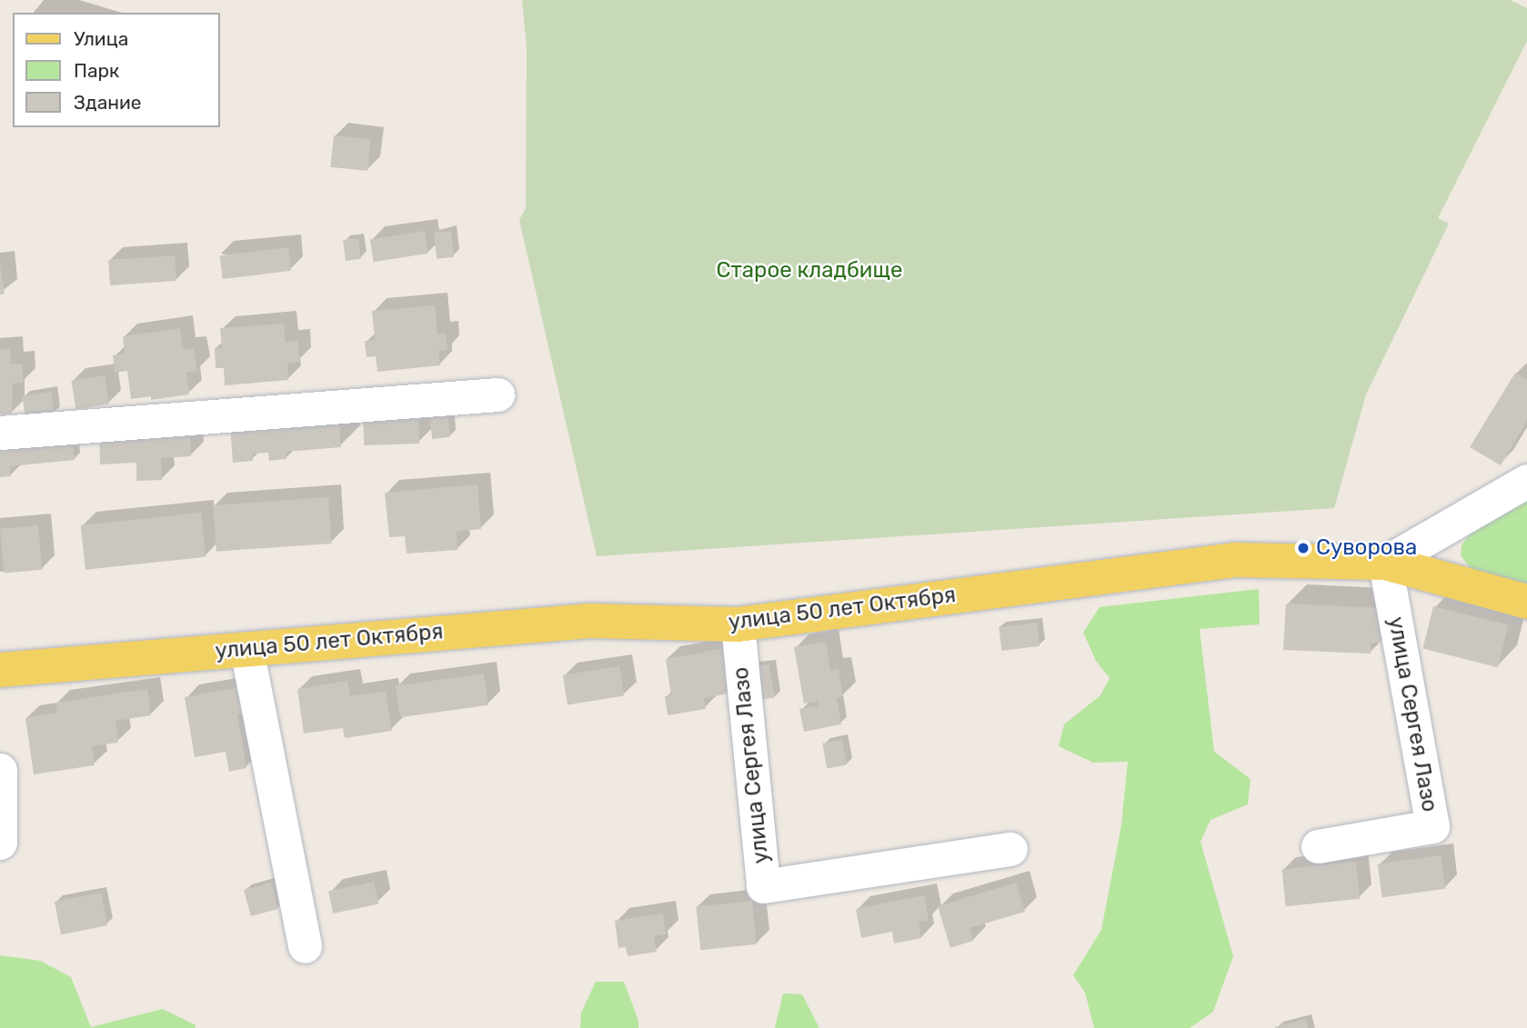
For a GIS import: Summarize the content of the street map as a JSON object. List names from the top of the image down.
{
  "streets": {
    "main road": ["улица 50 лет Октября"],
    "street": ["улица Сергея Лазо"]
  },
  "crossings": [
    ["улица 50 лет Октября", "улица Сергея Лазо"]
  ],
  "parks": ["Старое кладбище"],
  "places": ["Суворова"],
  "legend": ["Улица", "Парк", "Здание"]
}
